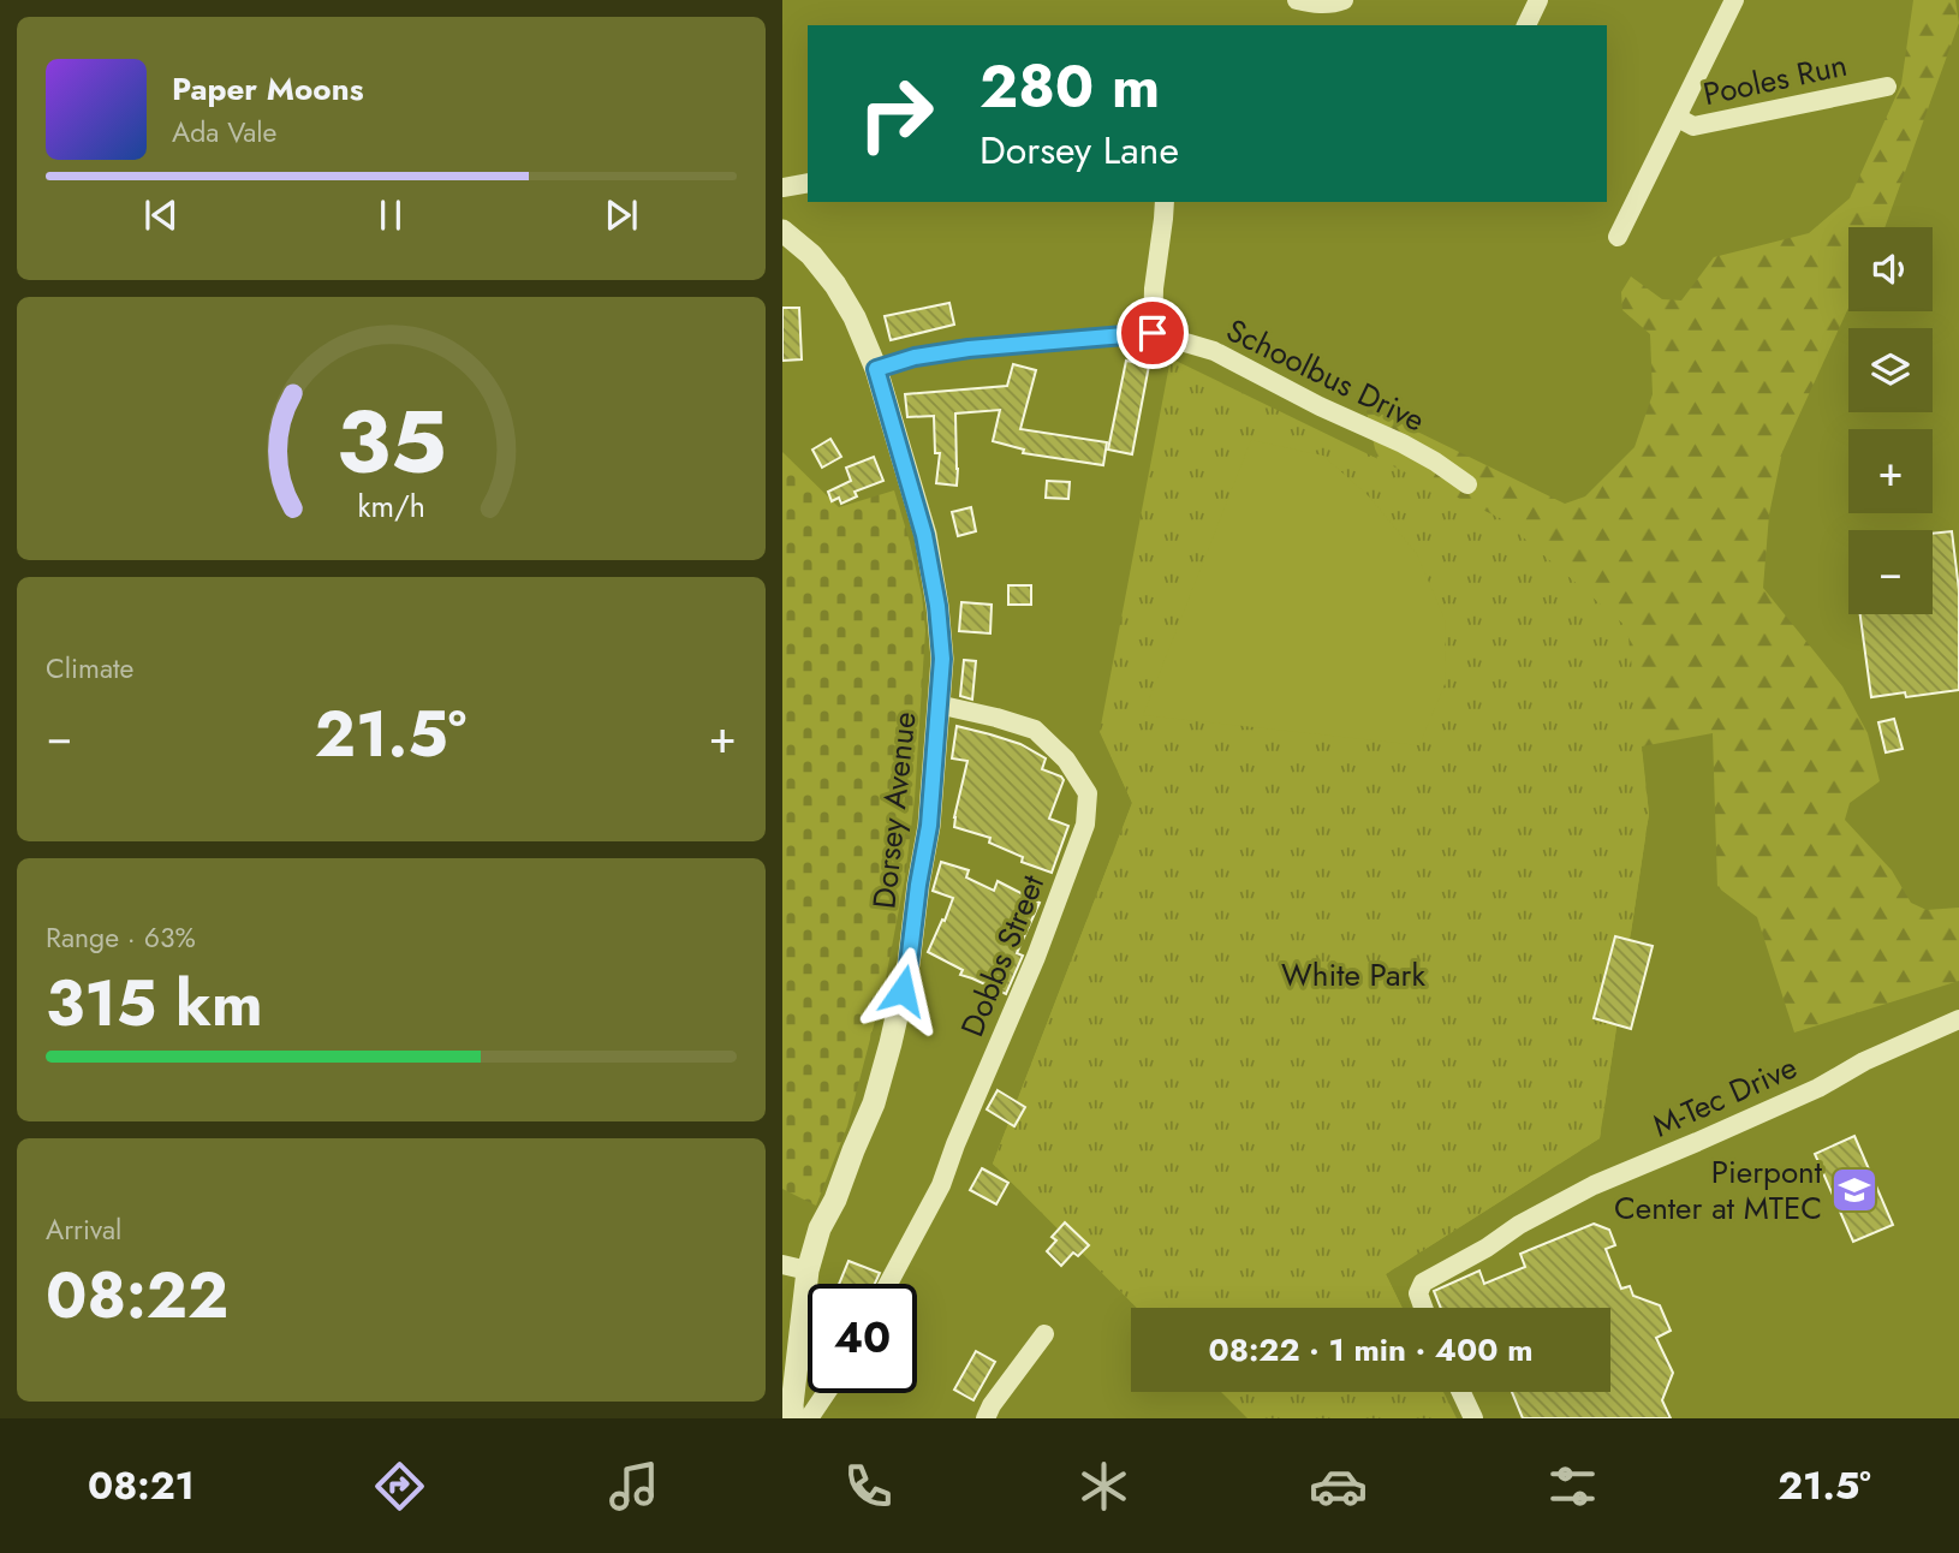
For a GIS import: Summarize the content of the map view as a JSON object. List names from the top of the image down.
{
  "streets": {
    "street": [
      "Pooles Run",
      "Schoolbus Drive",
      "Dorsey Avenue",
      "Dobbs Street",
      "M-Tec Drive"
    ]
  },
  "crossings": [
    ["Dorsey Avenue", "Dobbs Street"]
  ],
  "parks": ["White Park"],
  "places": {
    "school or university": ["Pierpont Center at MTEC"]
  },
  "page": {
    "turn": ["280 m", "Dorsey Lane"],
    "song": ["Paper Moons", "Ada Vale"],
    "map_buttons": ["+", "−"],
    "tile": [
      "Climate",
      ["Range · 63%", "315 km"],
      ["Arrival", "08:22"]
    ],
    "heat": ["−", "21.5°", "+"],
    "limit": "40",
    "trip": "08:22 · 1 min · 400 m",
    "tabs": ["08:21", "21.5°"],
    "gauge": ["35", "km/h"]
  }
}
